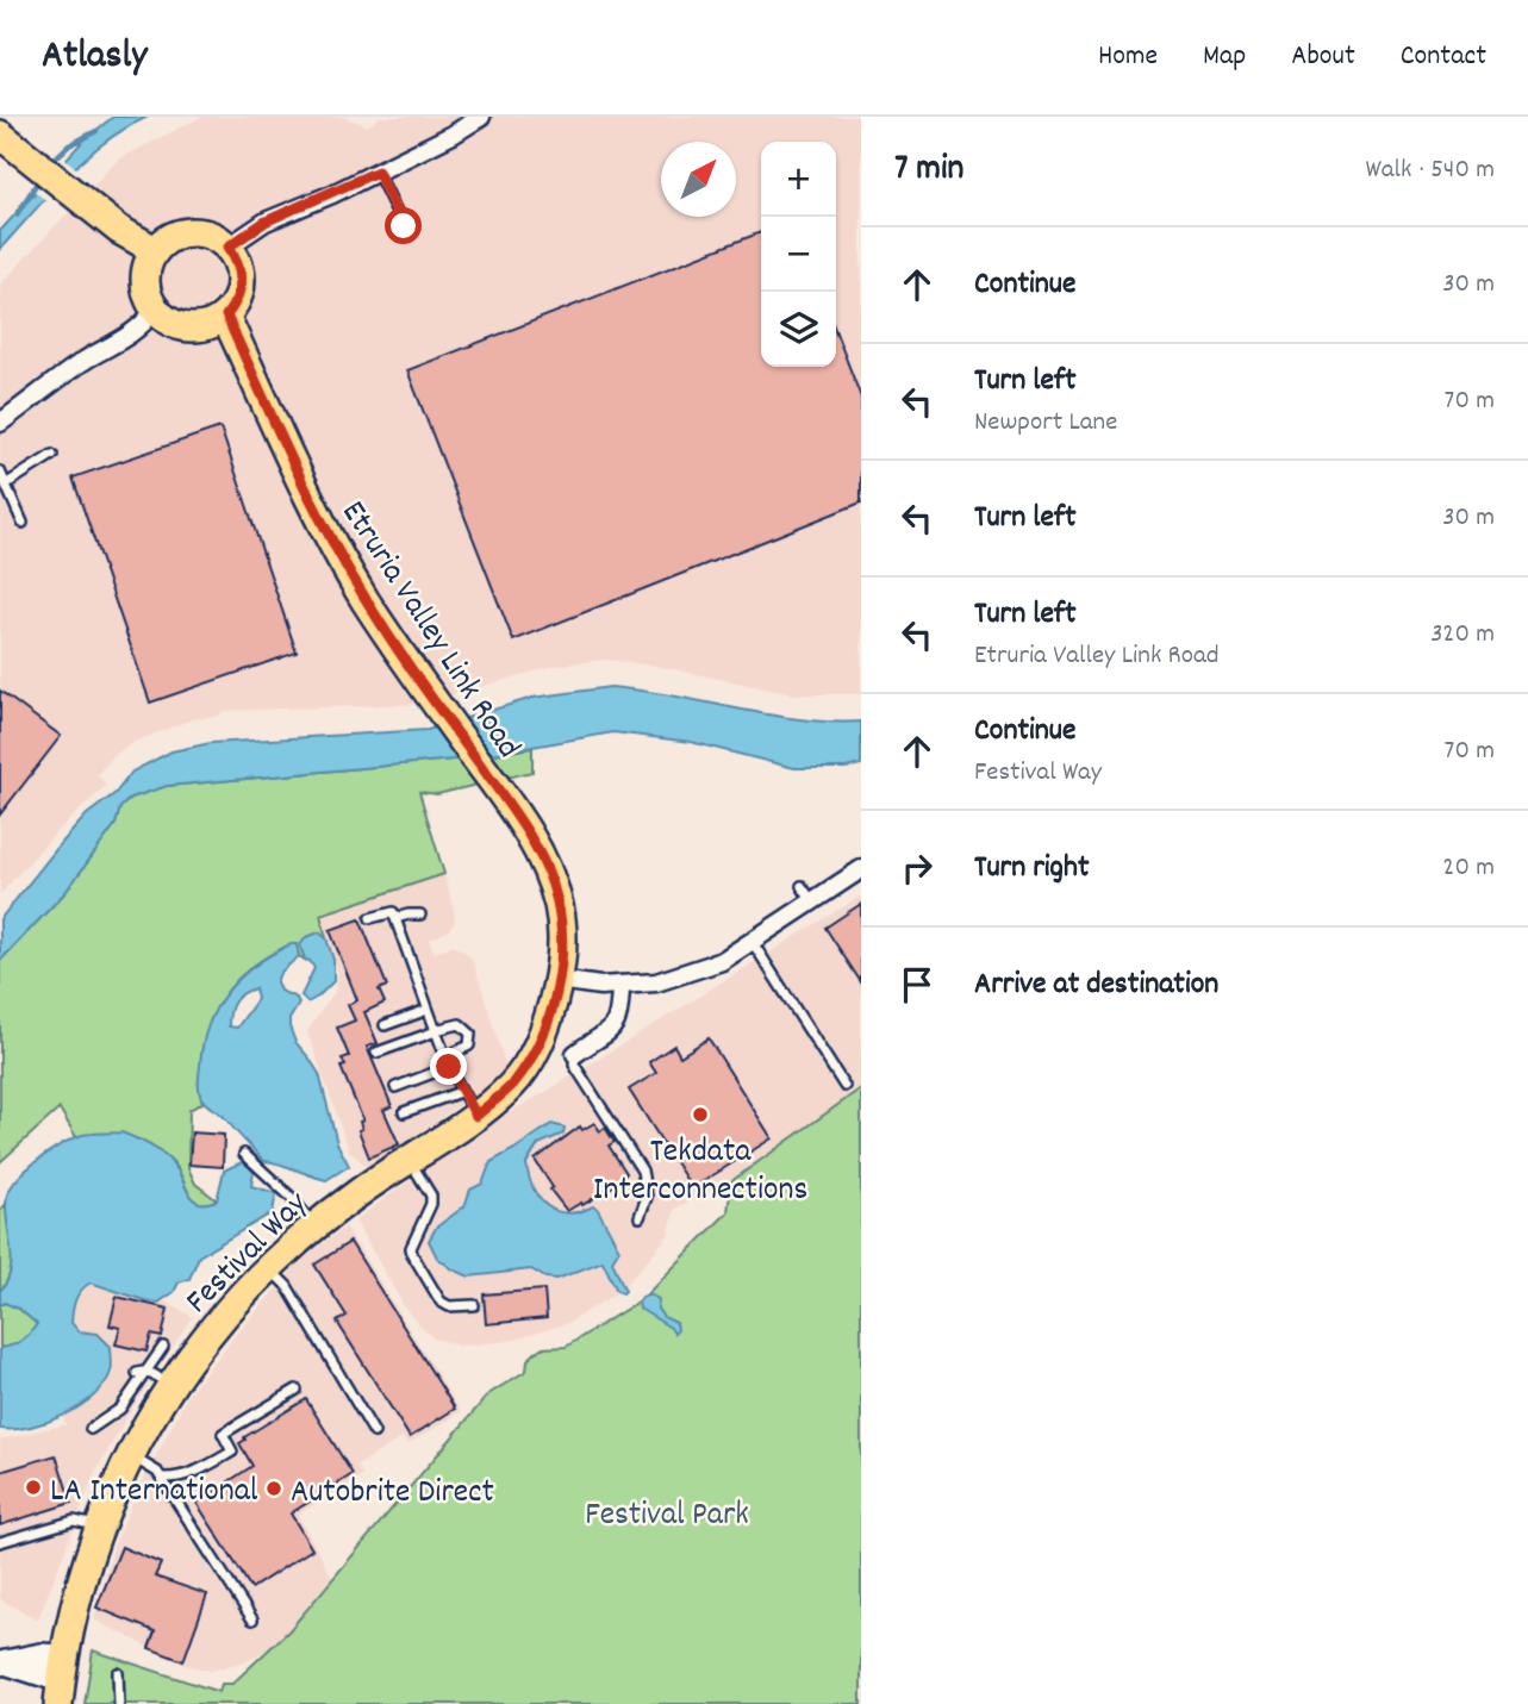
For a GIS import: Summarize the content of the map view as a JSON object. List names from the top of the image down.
{
  "streets": {
    "main road": ["Etruria Valley Link Road", "Festival Way"]
  },
  "crossings": [
    ["Etruria Valley Link Road", "Festival Way"]
  ],
  "parks": ["Festival Park"],
  "places": ["Tekdata Interconnections", "LA International", "Autobrite Direct"],
  "north": "top right",
  "page": {
    "header": "Atlasly",
    "nav": [
      "Home",
      "Map",
      "About",
      "Contact"
    ],
    "heading": ["7 min", "Walk · 540 m"],
    "map_buttons": ["+", "−"],
    "list": [
      ["Continue", "30 m"],
      ["Turn left", "Newport Lane", "70 m"],
      ["Turn left", "30 m"],
      ["Turn left", "Etruria Valley Link Road", "320 m"],
      ["Continue", "Festival Way", "70 m"],
      ["Turn right", "20 m"],
      "Arrive at destination"
    ]
  }
}
